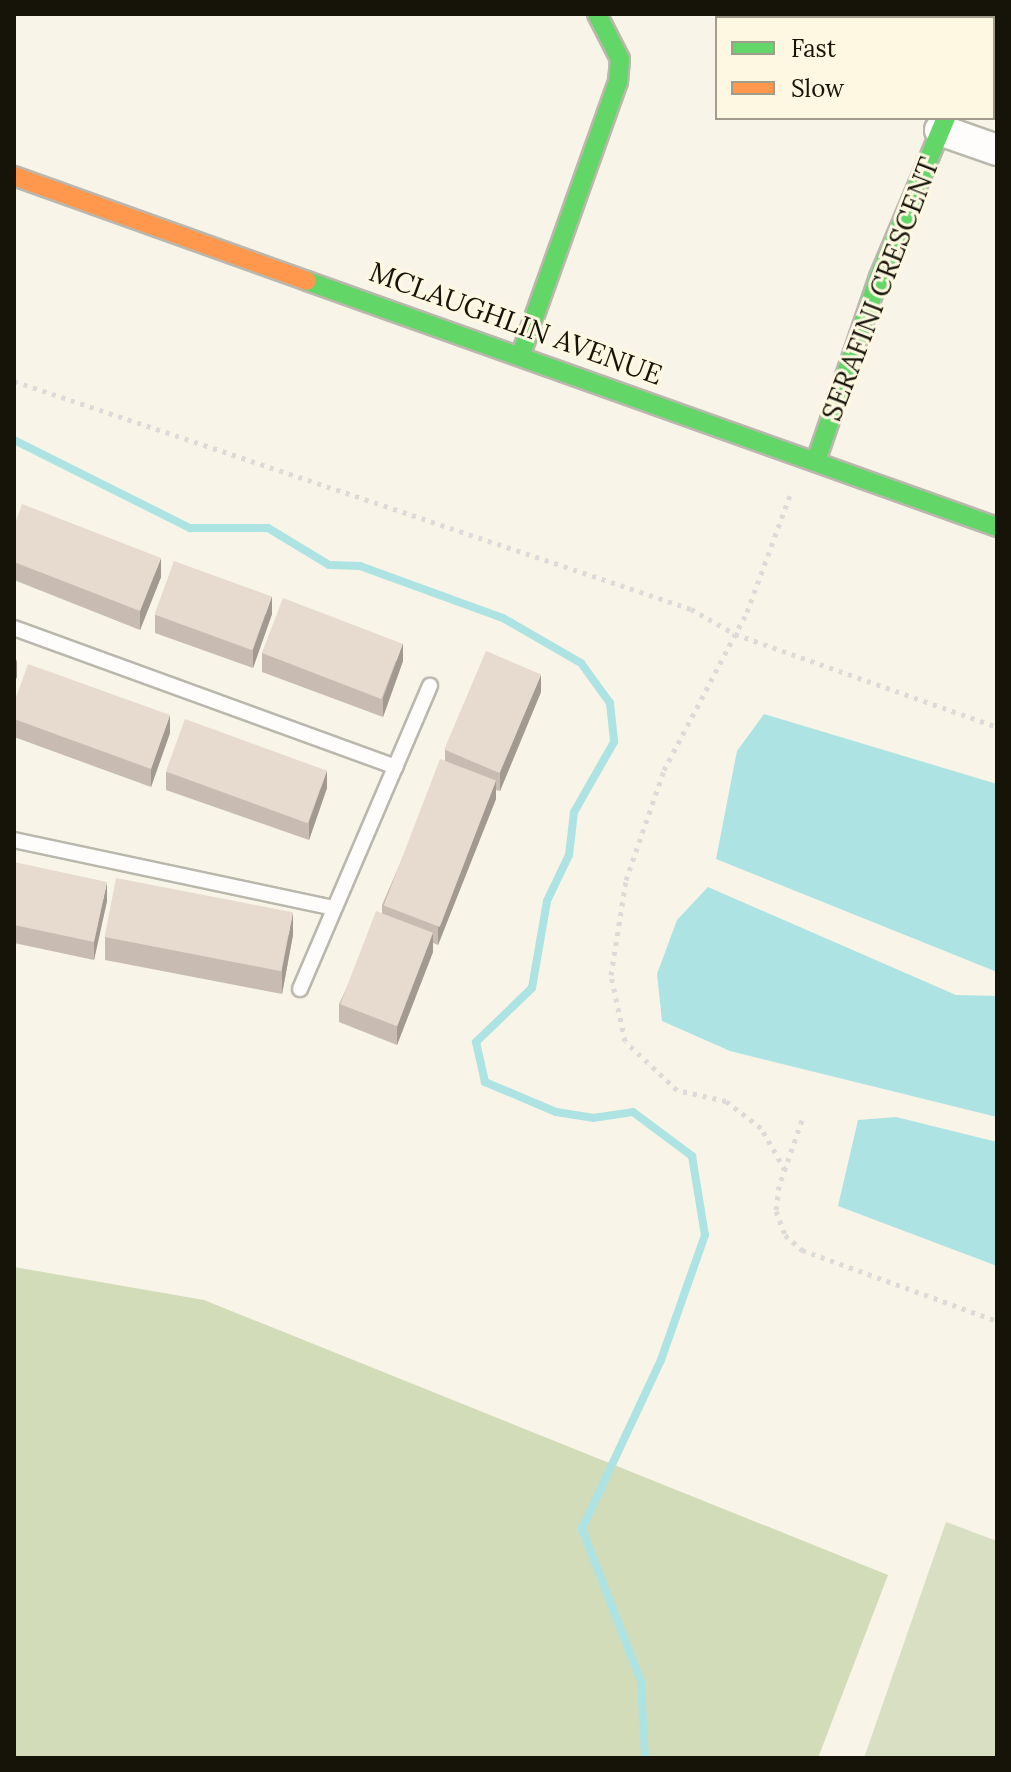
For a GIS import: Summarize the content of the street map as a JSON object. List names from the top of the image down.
{
  "streets": {
    "street": ["SERAFINI CRESCENT", "MCLAUGHLIN AVENUE"]
  },
  "crossings": [
    ["SERAFINI CRESCENT", "MCLAUGHLIN AVENUE"]
  ],
  "legend": ["Fast", "Slow"]
}
